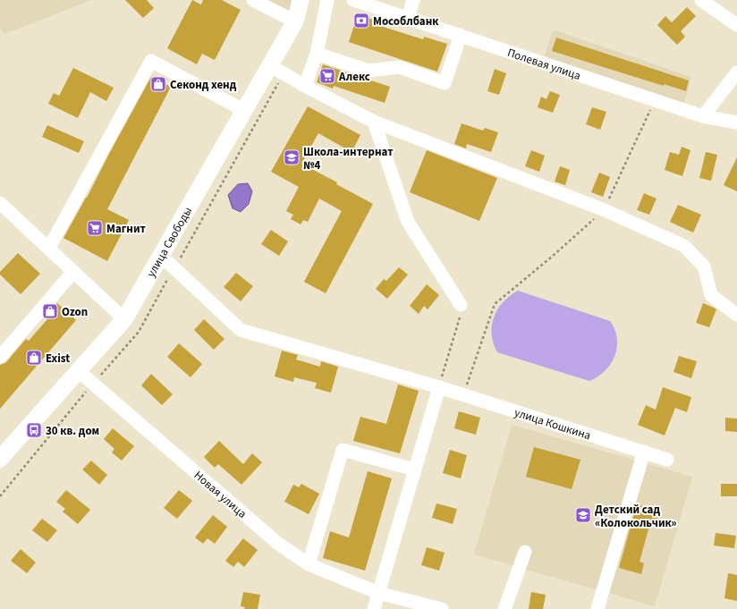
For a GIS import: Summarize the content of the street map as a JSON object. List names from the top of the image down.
{
  "streets": {
    "main road": ["улица Свободы"],
    "street": ["Полевая улица", "улица Кошкина", "Новая улица"]
  },
  "crossings": [
    ["улица Свободы", "улица Кошкина"],
    ["улица Свободы", "Новая улица"]
  ],
  "places": {
    "bank": ["Мособлбанк"],
    "supermarket": ["Алекс", "Магнит"],
    "shop": ["Секонд хенд", "Ozon", "Exist"],
    "school or university": ["Школа-интернат №4", "Детский сад «Колокольчик»"],
    "bus stop": ["30 кв. дом"]
  }
}
